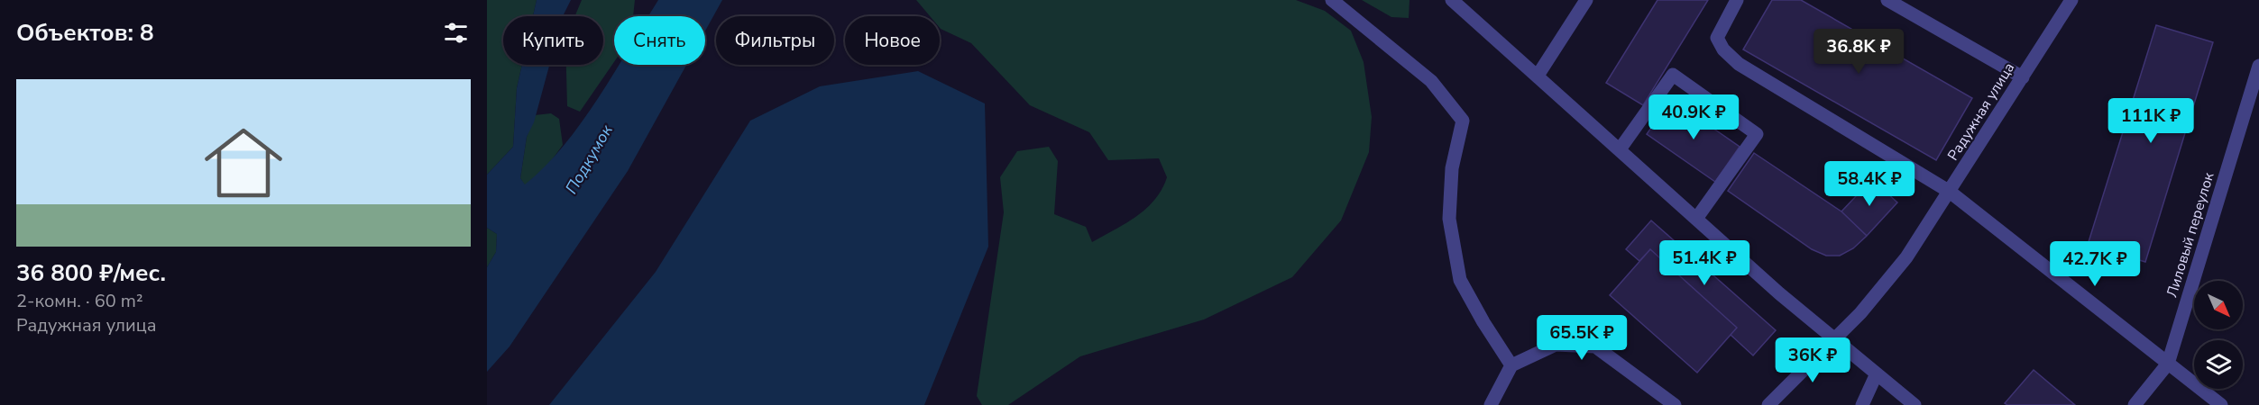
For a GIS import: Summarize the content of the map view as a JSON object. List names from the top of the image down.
{
  "streets": {
    "street": ["Радужная улица", "Лиловый переулок"]
  },
  "water": ["Подкумок"],
  "north": "bottom right",
  "page": {
    "heading": "Объектов: 8",
    "chip": [
      "Купить",
      "Снять",
      "Фильтры",
      "Новое"
    ],
    "price": [
      "36.8K ₽",
      "40.9K ₽",
      "111K ₽",
      "58.4K ₽",
      "51.4K ₽",
      "42.7K ₽",
      "65.5K ₽",
      "36K ₽"
    ],
    "list": [
      {
        "name": "36 800 ₽/мес.",
        "note": "2-комн. · 60 m² · Радужная улица"
      }
    ]
  }
}
